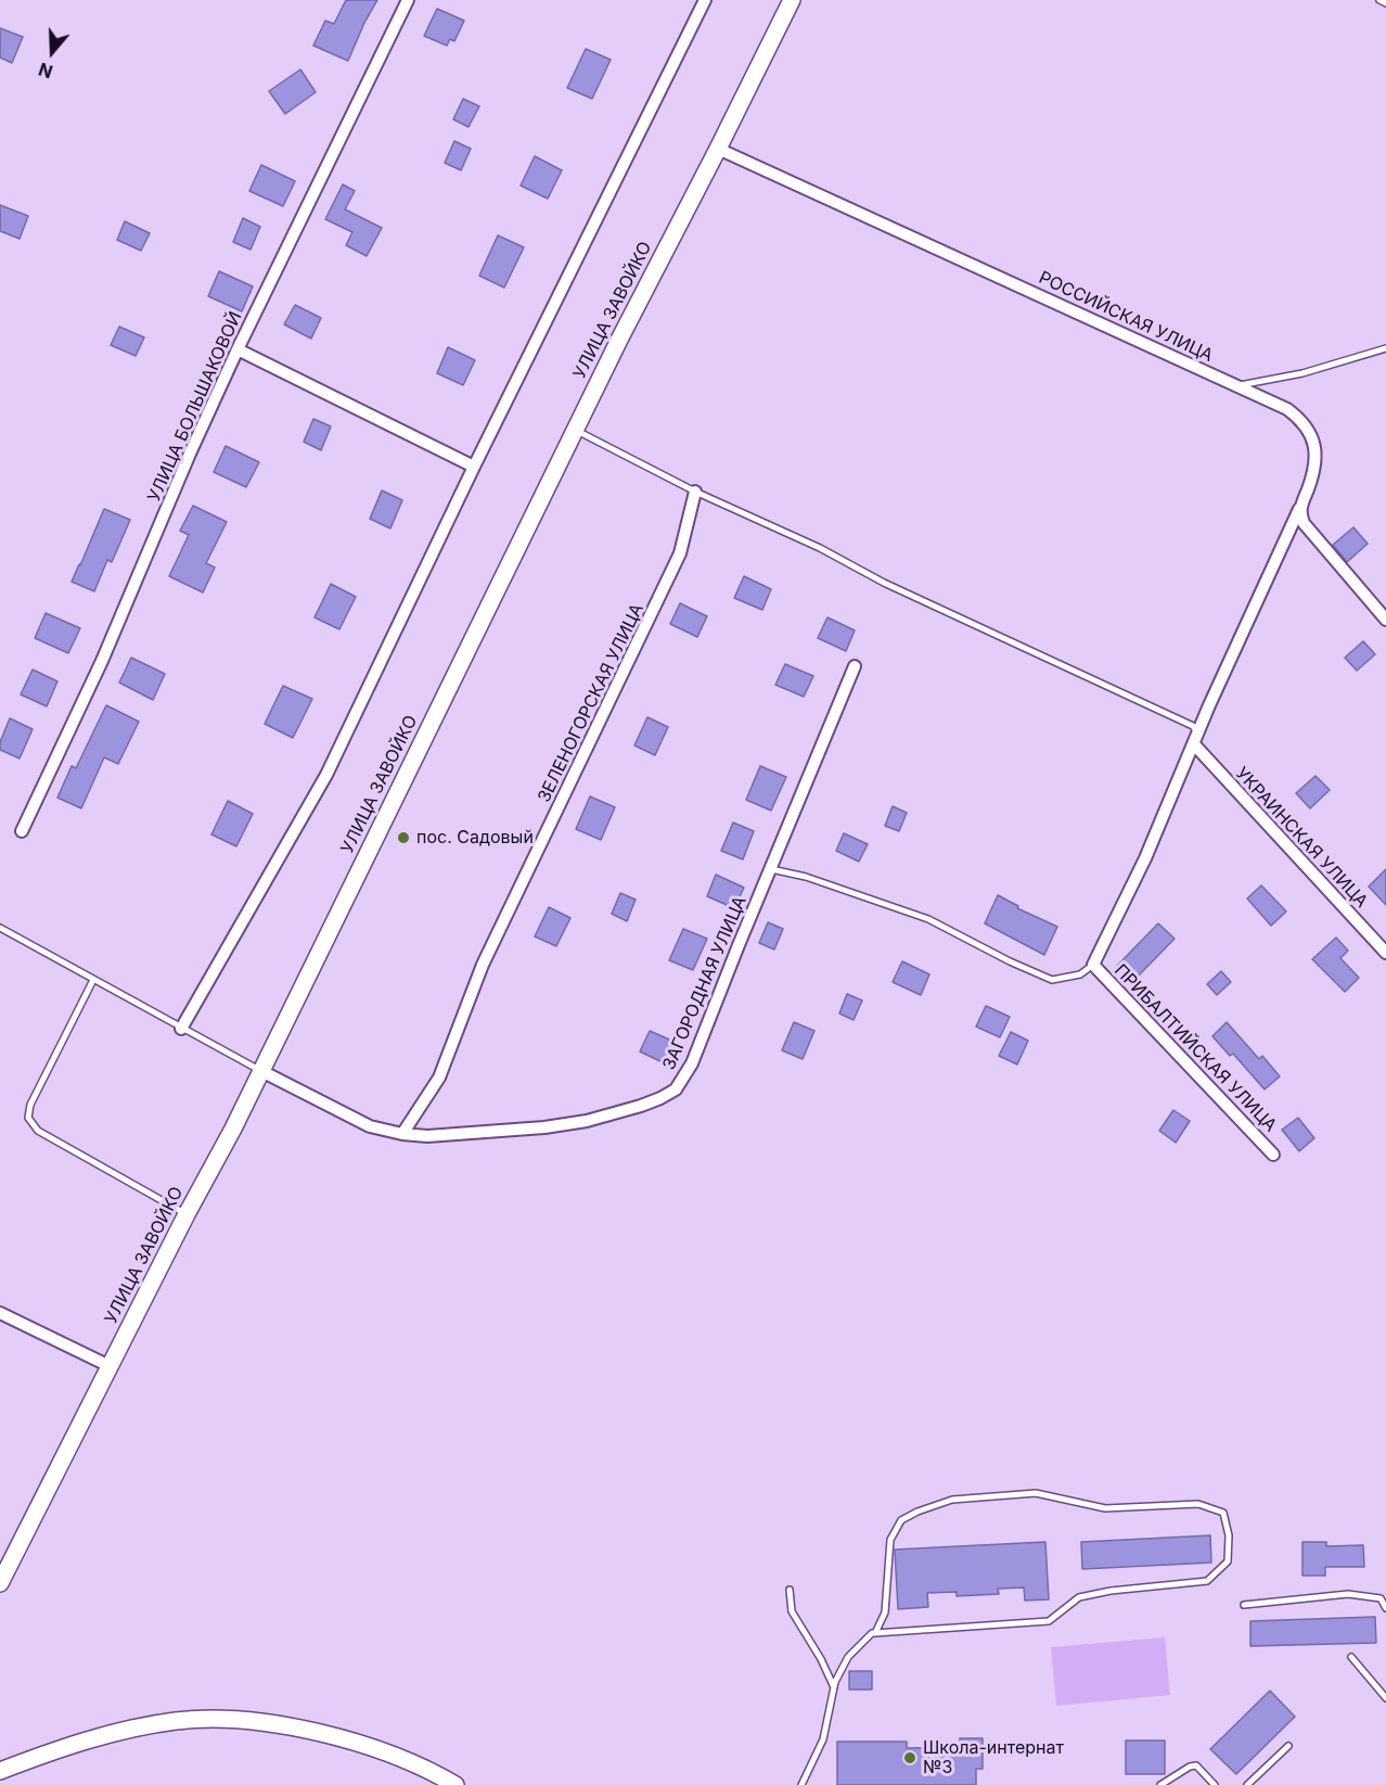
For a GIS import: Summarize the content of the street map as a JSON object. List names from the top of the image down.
{
  "streets": {
    "main road": ["УЛИЦА ЗАВОЙКО"],
    "street": [
      "РОССИЙСКАЯ УЛИЦА",
      "УЛИЦА БОЛЬШАКОВОЙ",
      "ЗЕЛЕНОГОРСКАЯ УЛИЦА",
      "УКРАИНСКАЯ УЛИЦА",
      "ЗАГОРОДНАЯ УЛИЦА",
      "ПРИБАЛТИЙСКАЯ УЛИЦА"
    ]
  },
  "crossings": [
    ["УЛИЦА ЗАВОЙКО", "РОССИЙСКАЯ УЛИЦА"],
    ["УЛИЦА ЗАВОЙКО", "ЗАГОРОДНАЯ УЛИЦА"],
    ["РОССИЙСКАЯ УЛИЦА", "УКРАИНСКАЯ УЛИЦА"],
    ["РОССИЙСКАЯ УЛИЦА", "ПРИБАЛТИЙСКАЯ УЛИЦА"],
    ["ЗЕЛЕНОГОРСКАЯ УЛИЦА", "ЗАГОРОДНАЯ УЛИЦА"]
  ],
  "places": ["пос. Садовый", "Школа-интернат №3"],
  "north": "bottom"
}
